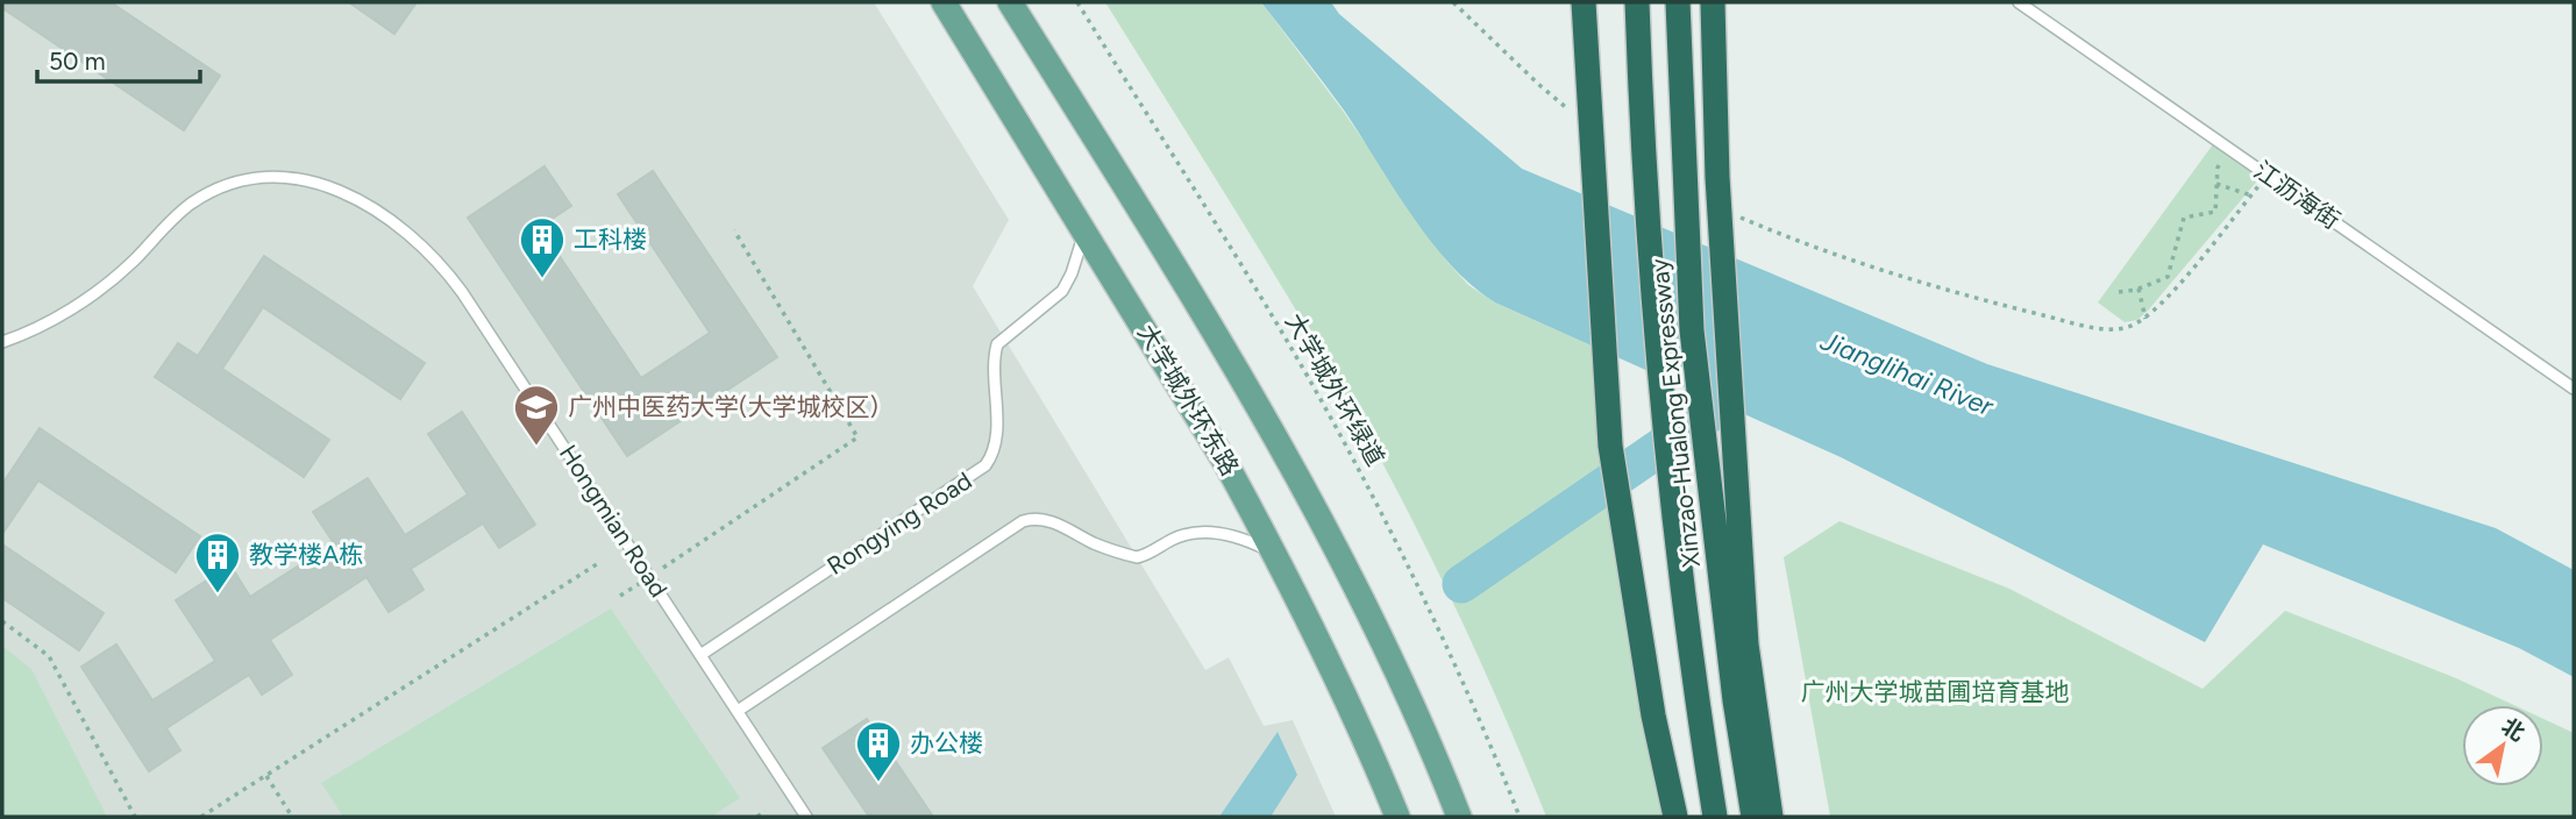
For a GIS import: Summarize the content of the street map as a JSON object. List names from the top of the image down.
{
  "streets": {
    "highway": ["Xinzao-Hualong Expressway"],
    "main road": ["大学城外环东路"],
    "lane": ["江沥海街", "Hongmian Road", "Rongying Road"],
    "path": ["大学城外环绿道"]
  },
  "crossings": [
    ["大学城外环东路", "Rongying Road"],
    ["Hongmian Road", "Rongying Road"]
  ],
  "water": ["Jianglihai River"],
  "parks": ["广州大学城苗圃培育基地"],
  "places": {
    "building": ["工科楼", "教学楼A栋", "办公楼"],
    "school or university": ["广州中医药大学(大学城校区)"]
  },
  "scale_bar": "50 m",
  "north": "top right"
}
